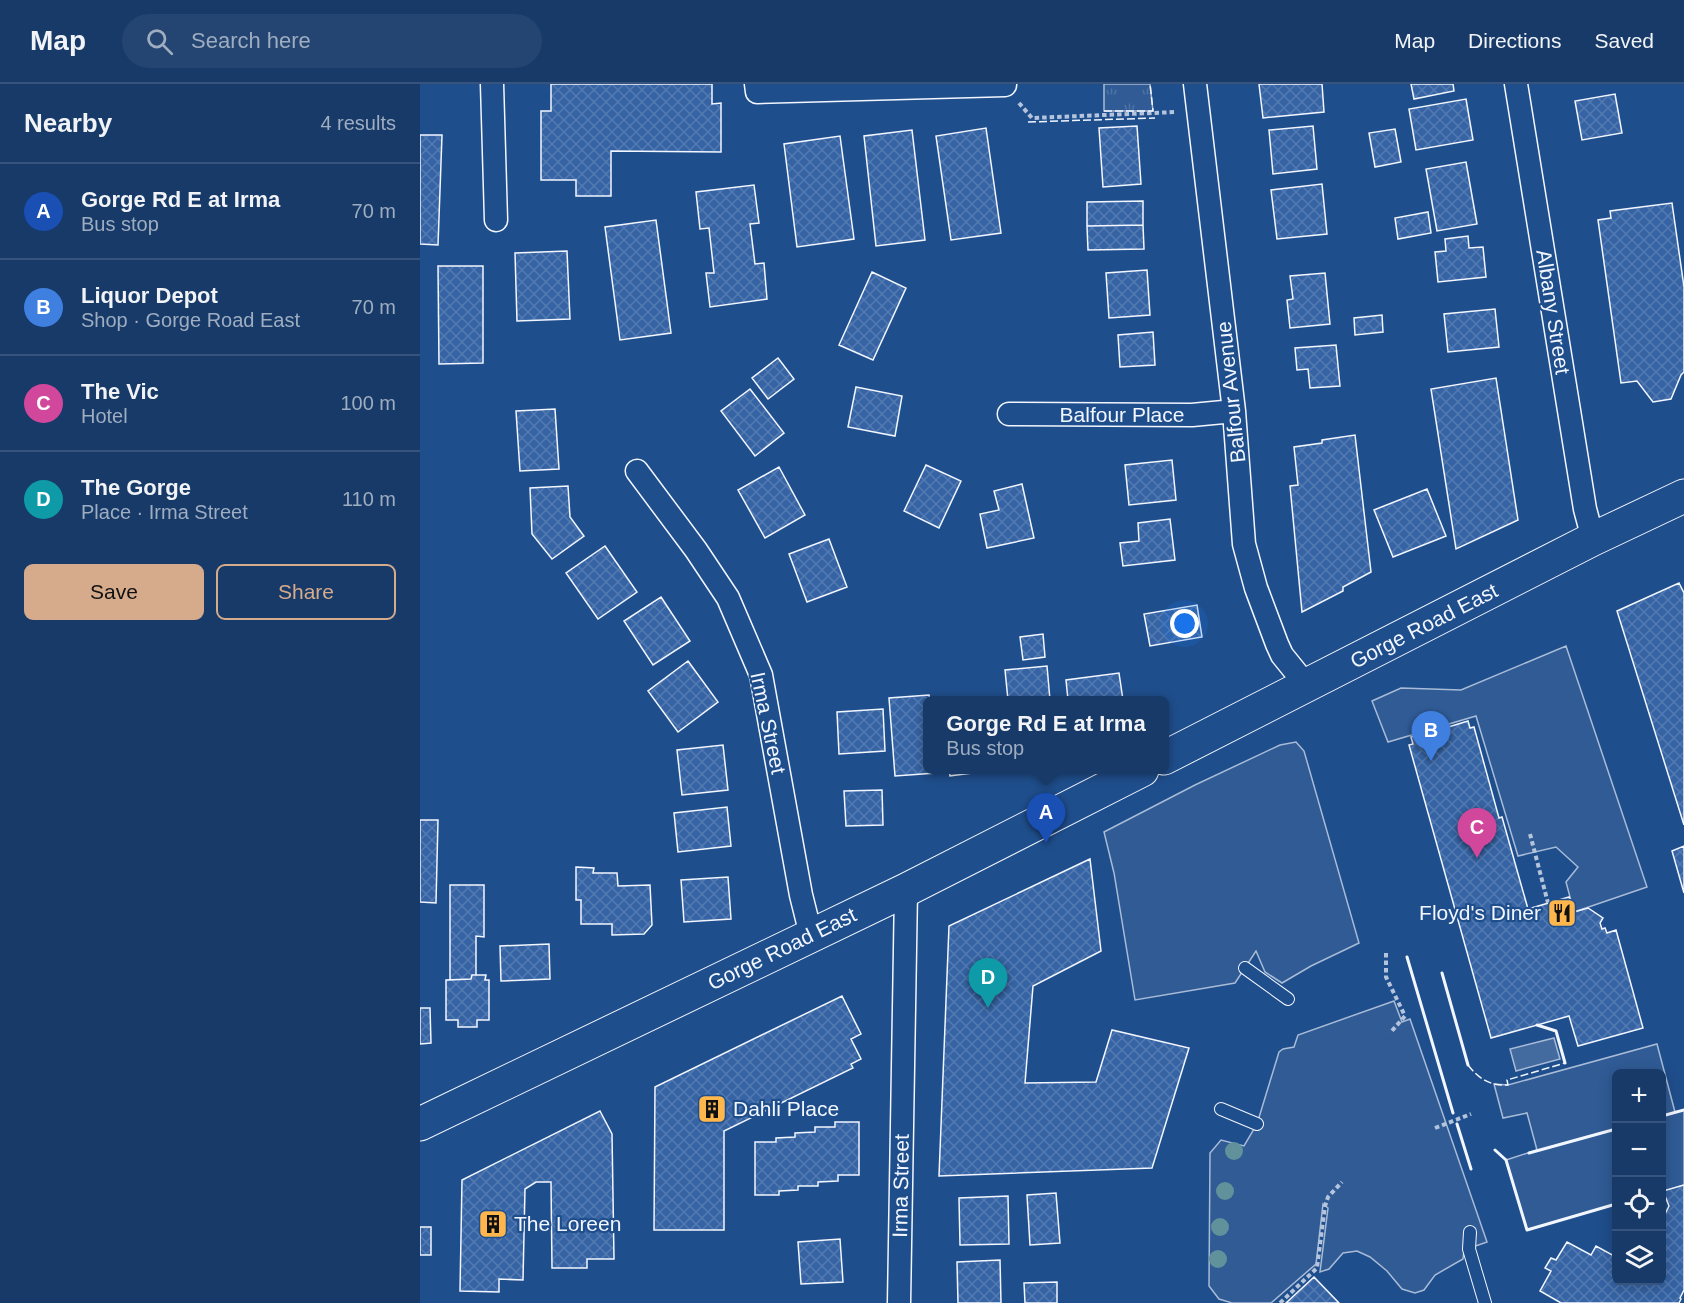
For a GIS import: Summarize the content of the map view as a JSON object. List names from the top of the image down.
{
  "streets": {
    "main road": ["Gorge Road East"],
    "street": [
      "Albany Street",
      "Balfour Avenue",
      "Balfour Place",
      "Irma Street"
    ]
  },
  "crossings": [
    ["Albany Street", "Gorge Road East"],
    ["Balfour Avenue", "Balfour Place"],
    ["Balfour Avenue", "Gorge Road East"],
    ["Gorge Road East", "Irma Street"]
  ],
  "places": {
    "restaurant": ["Floyd's Diner"],
    "building": ["Dahli Place", "The Loreen"]
  },
  "page": {
    "header": "Map",
    "search": "Search here",
    "nav": ["Map", "Directions", "Saved"],
    "heading": ["Nearby", "4 results"],
    "list": [
      {
        "mark": "A",
        "name": "Gorge Rd E at Irma",
        "note": "Bus stop",
        "value": "70 m"
      },
      {
        "mark": "B",
        "name": "Liquor Depot",
        "note": "Shop · Gorge Road East",
        "value": "70 m"
      },
      {
        "mark": "C",
        "name": "The Vic",
        "note": "Hotel",
        "value": "100 m"
      },
      {
        "mark": "D",
        "name": "The Gorge",
        "note": "Place · Irma Street",
        "value": "110 m"
      }
    ],
    "buttons": ["Save", "Share"],
    "popup": ["Gorge Rd E at Irma", "Bus stop"],
    "pins": [
      "B",
      "A",
      "C",
      "D"
    ],
    "map_buttons": ["+", "−"]
  }
}
